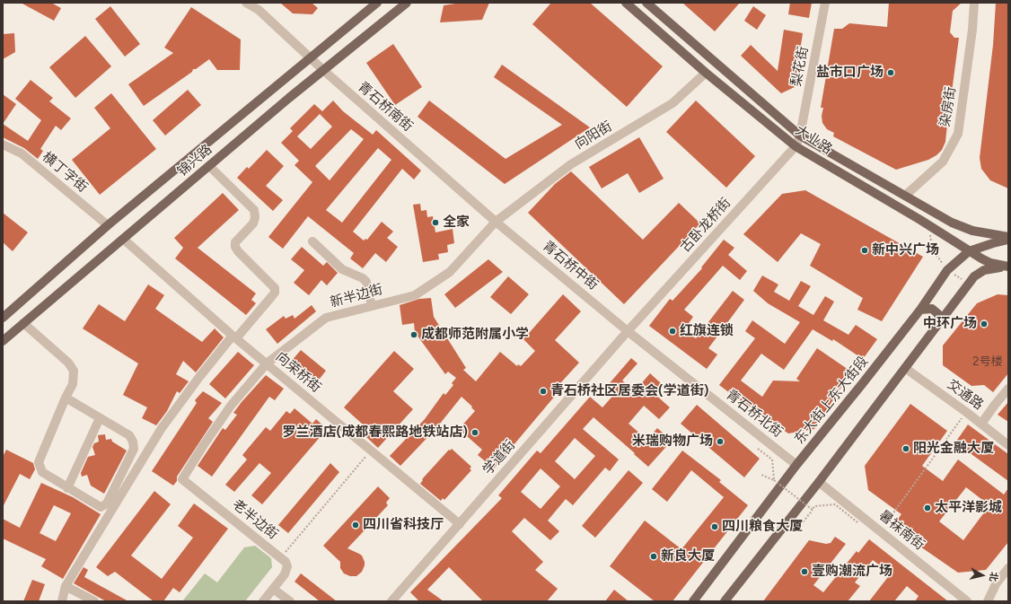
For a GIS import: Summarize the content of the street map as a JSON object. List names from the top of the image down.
{
  "streets": {
    "main road": ["大业路", "锦兴路", "东大街上东大街段"],
    "street": [
      "梨花街",
      "青石桥南街",
      "染房街",
      "向阳街",
      "横丁字街",
      "古卧龙桥街",
      "青石桥中街",
      "新半边街",
      "向荣桥街",
      "交通路",
      "青石桥北街",
      "学道街",
      "老半边街",
      "暑袜南街"
    ]
  },
  "crossings": [
    ["梨花街", "大业路"],
    ["梨花街", "古卧龙桥街"],
    ["青石桥南街", "向阳街"],
    ["青石桥南街", "锦兴路"],
    ["青石桥南街", "青石桥中街"],
    ["青石桥南街", "新半边街"],
    ["染房街", "大业路"],
    ["向阳街", "大业路"],
    ["向阳街", "青石桥中街"],
    ["向阳街", "新半边街"],
    ["大业路", "古卧龙桥街"],
    ["大业路", "东大街上东大街段"],
    ["锦兴路", "横丁字街"],
    ["锦兴路", "向荣桥街"],
    ["古卧龙桥街", "青石桥中街"],
    ["古卧龙桥街", "青石桥北街"],
    ["古卧龙桥街", "学道街"],
    ["青石桥中街", "新半边街"],
    ["青石桥中街", "青石桥北街"],
    ["青石桥中街", "学道街"],
    ["新半边街", "向荣桥街"],
    ["新半边街", "老半边街"],
    ["向荣桥街", "学道街"],
    ["东大街上东大街段", "青石桥北街"],
    ["青石桥北街", "学道街"]
  ],
  "places": [
    "盐市口广场",
    "全家",
    "新中兴广场",
    "中环广场",
    "红旗连锁",
    "成都师范附属小学",
    "青石桥社区居委会(学道街)",
    "罗兰酒店(成都春熙路地铁站店)",
    "米瑞购物广场",
    "阳光金融大厦",
    "太平洋影城",
    "四川省科技厅",
    "四川粮食大厦",
    "新良大厦",
    "壹购潮流广场"
  ],
  "house_numbers": ["2号楼"],
  "north": "right"
}
